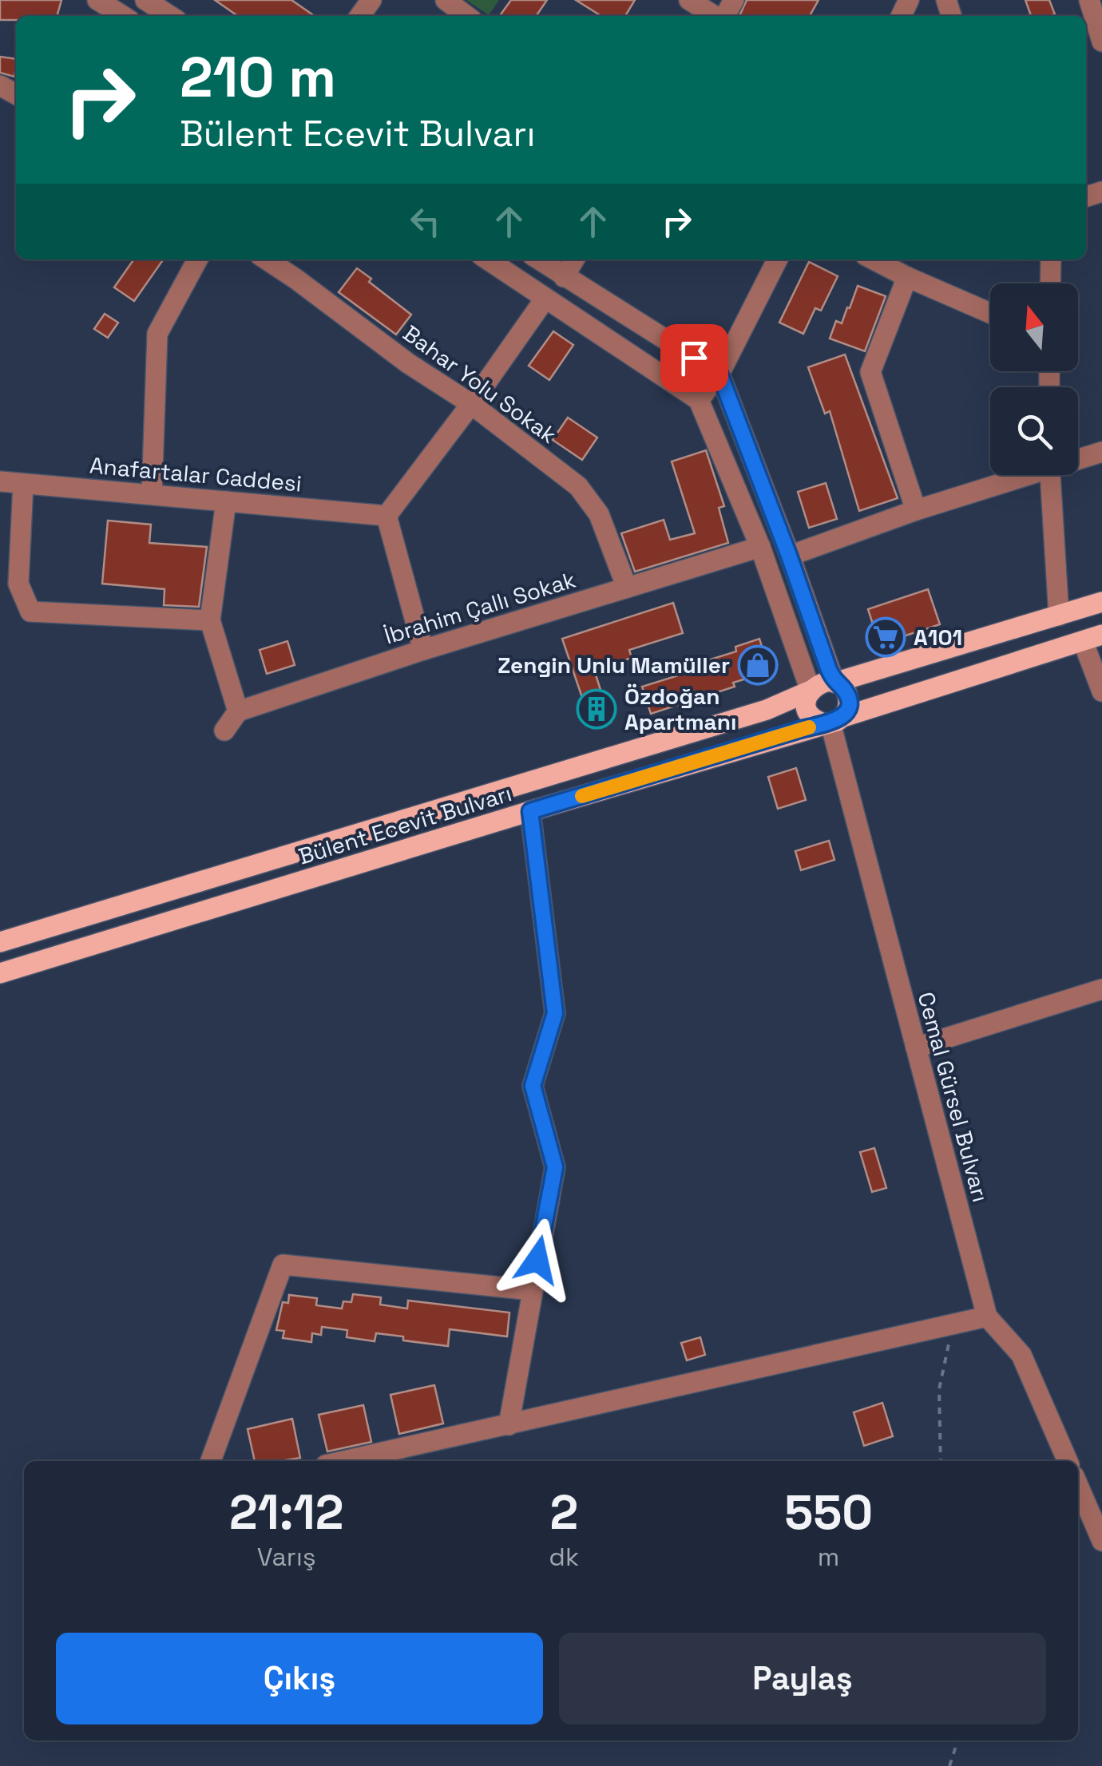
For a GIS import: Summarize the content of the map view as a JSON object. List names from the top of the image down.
{
  "streets": {
    "main road": ["Bülent Ecevit Bulvarı"],
    "street": [
      "Bahar Yolu Sokak",
      "Anafartalar Caddesi",
      "İbrahim Çallı Sokak",
      "Cemal Gürsel Bulvarı"
    ]
  },
  "crossings": [
    ["Bahar Yolu Sokak", "İbrahim Çallı Sokak"],
    ["Bülent Ecevit Bulvarı", "Cemal Gürsel Bulvarı"]
  ],
  "places": {
    "supermarket": ["A101"],
    "shop": ["Zengin Unlu Mamüller"],
    "building": ["Özdoğan Apartmanı"]
  },
  "north": "top",
  "page": {
    "turn": ["210 m", "Bülent Ecevit Bulvarı"],
    "eta": [
      "21:12",
      "Varış",
      "2",
      "dk",
      "550",
      "m"
    ],
    "buttons": ["Çıkış", "Paylaş"]
  }
}
